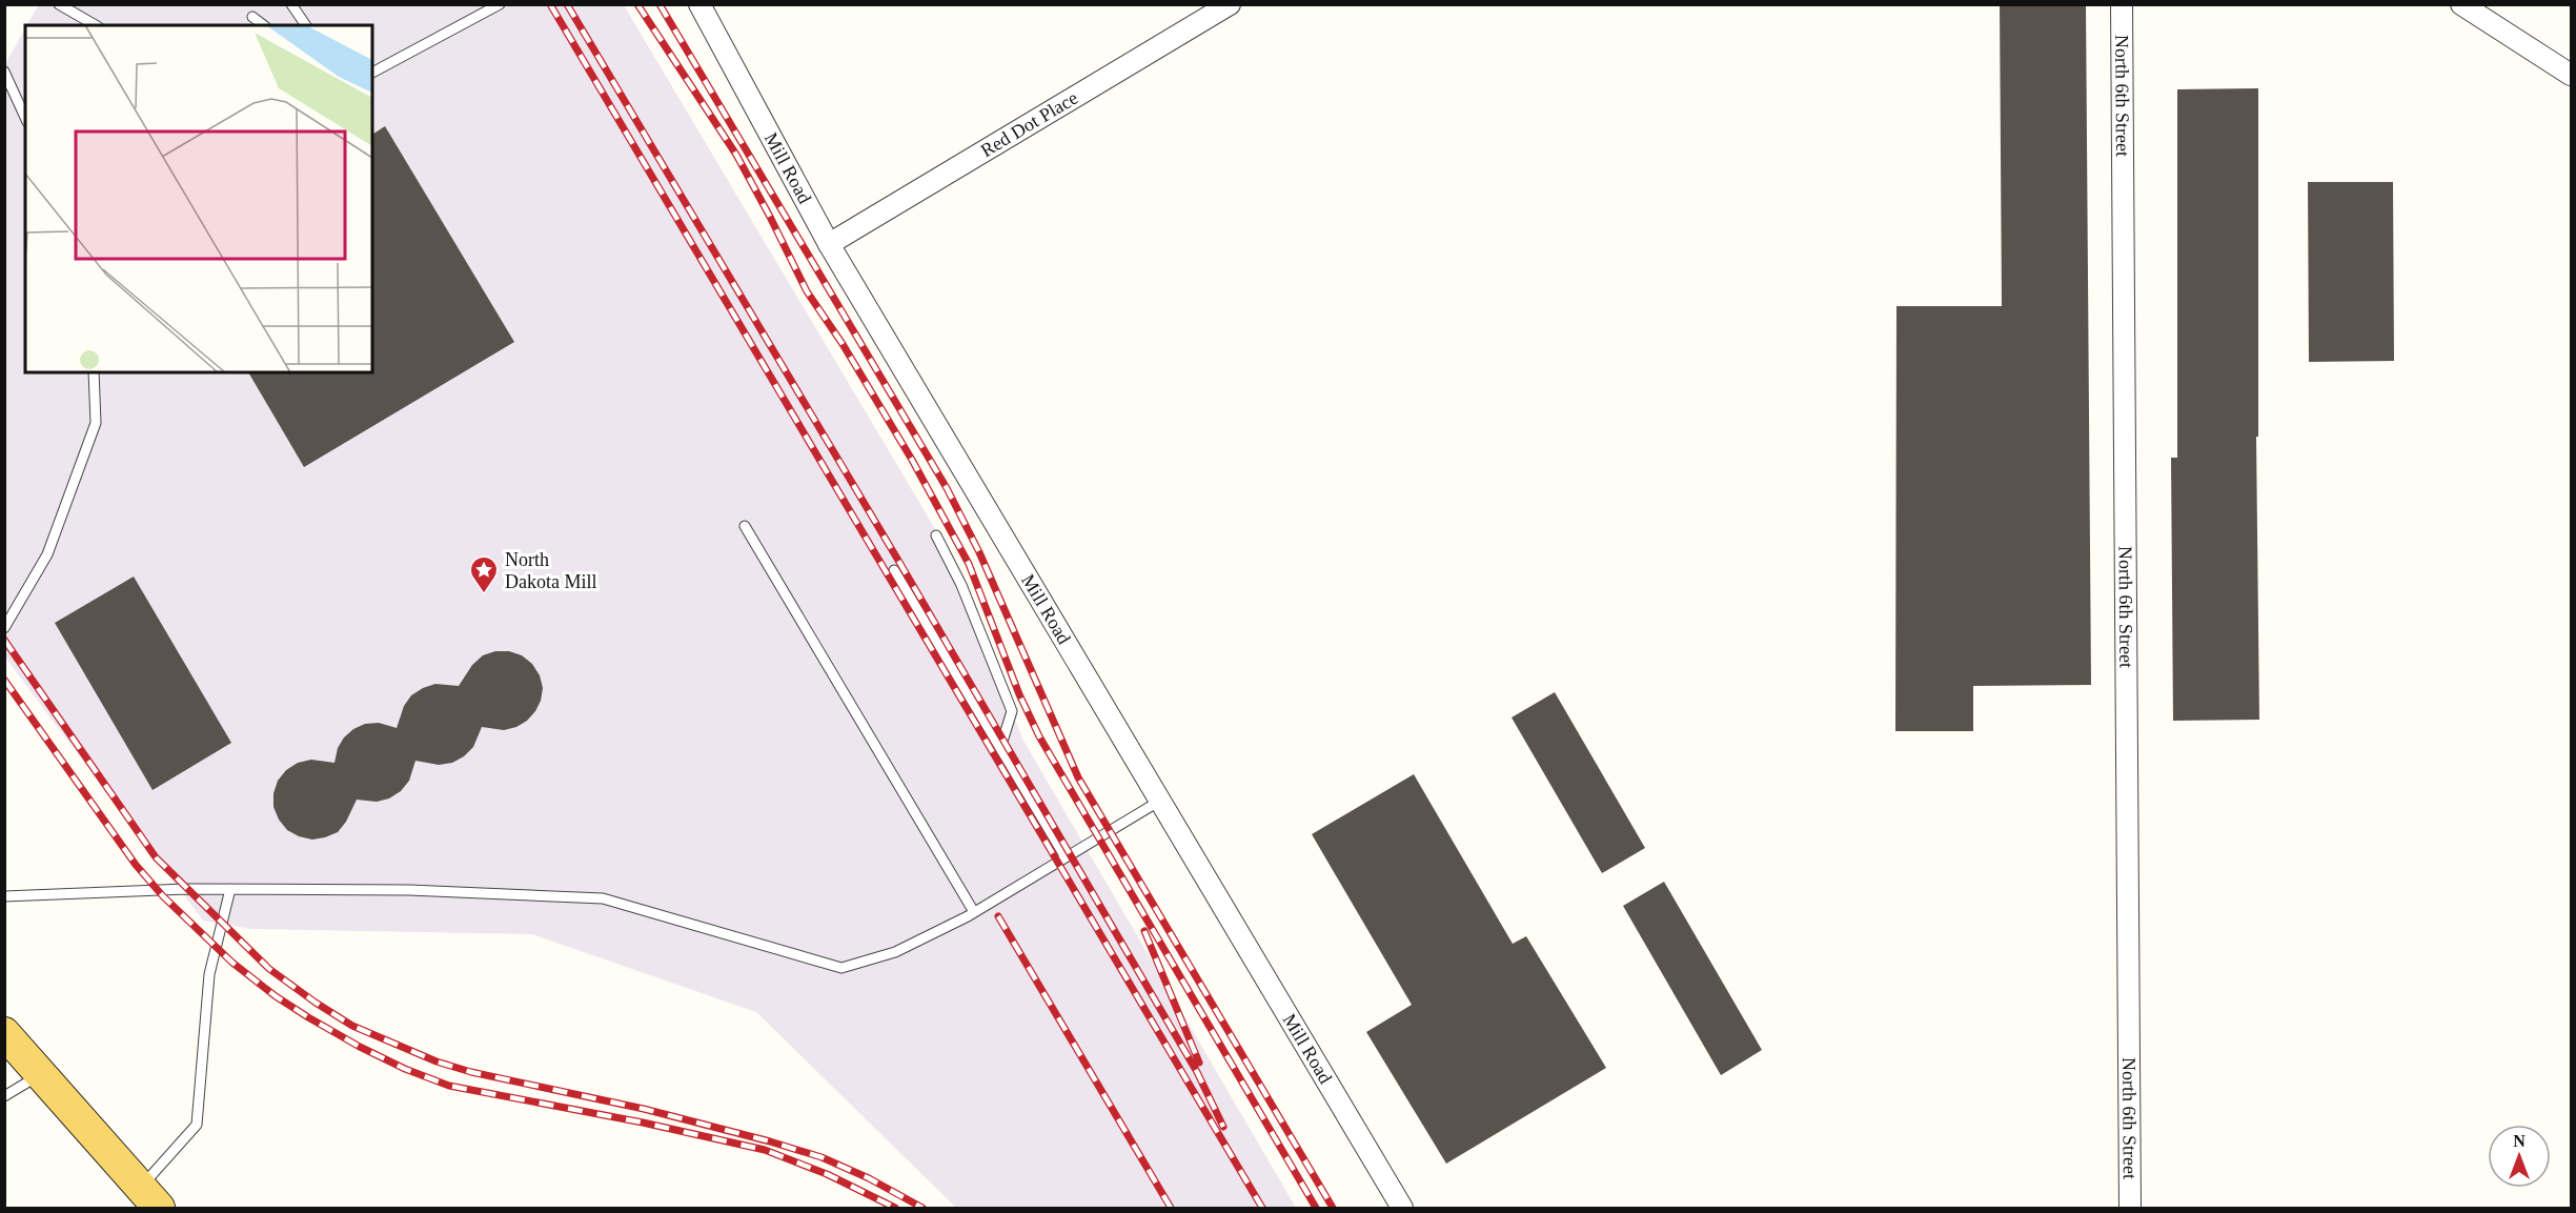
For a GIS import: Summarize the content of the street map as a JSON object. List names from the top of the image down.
{
  "streets": {
    "street": ["North 6th Street", "Red Dot Place", "Mill Road"]
  },
  "crossings": [
    ["Red Dot Place", "Mill Road"]
  ],
  "places": {
    "place": ["North Dakota Mill"]
  },
  "north": "top"
}
